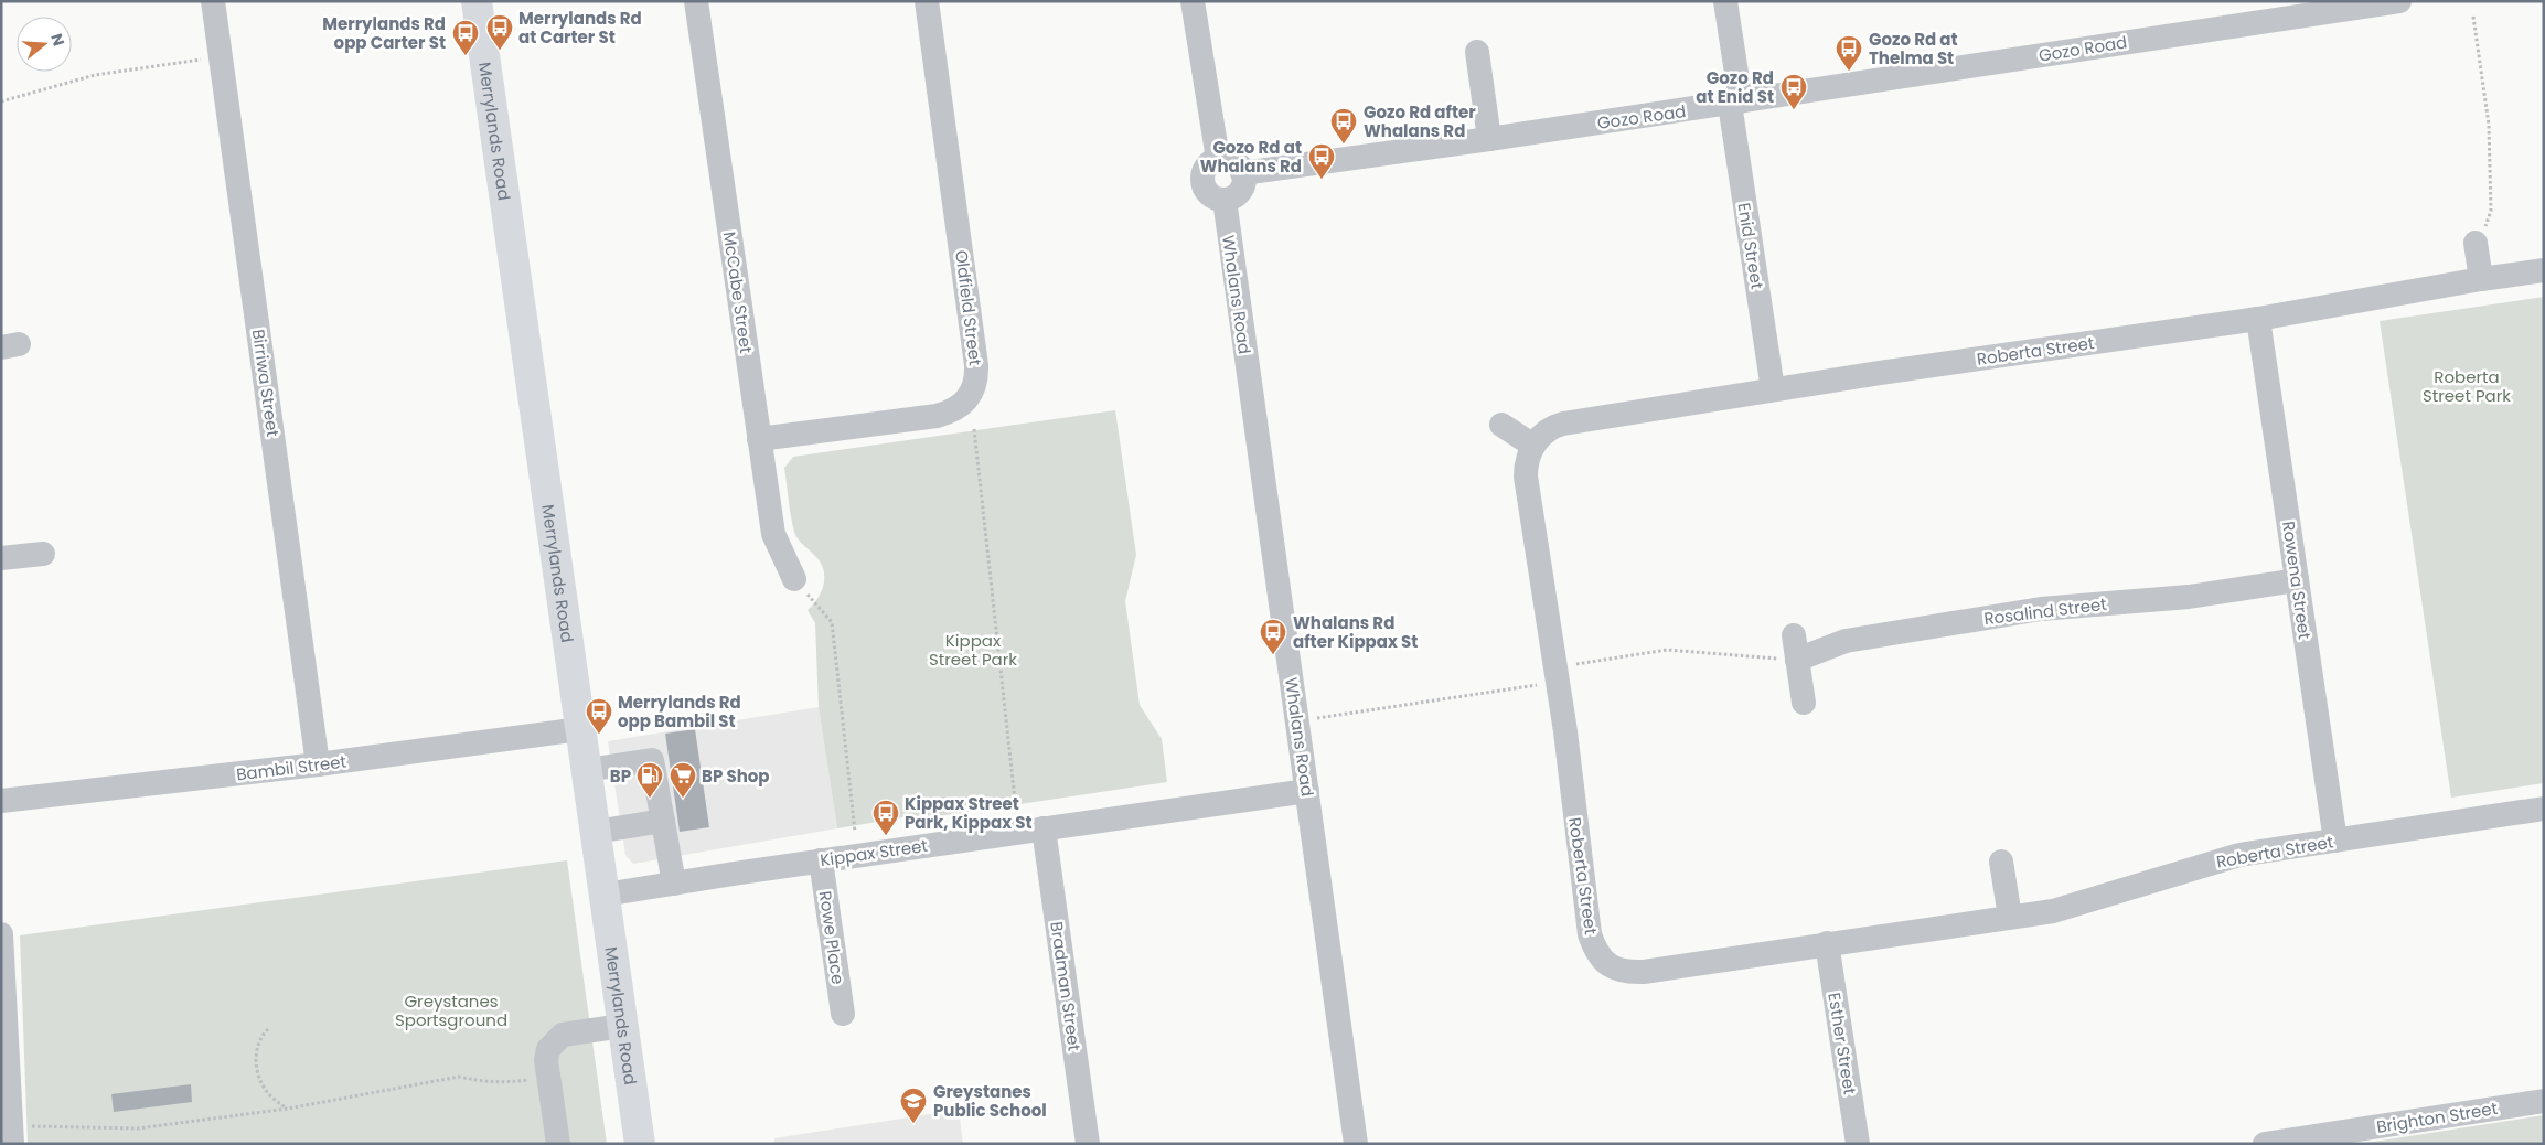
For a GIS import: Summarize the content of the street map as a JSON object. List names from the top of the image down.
{
  "streets": {
    "main road": ["Merrylands Road"],
    "street": [
      "Gozo Road",
      "Enid Street",
      "McCabe Street",
      "Whalans Road",
      "Oldfield Street",
      "Roberta Street",
      "Birriwa Street",
      "Rowena Street",
      "Rosalind Street",
      "Bambil Street",
      "Kippax Street",
      "Rowe Place",
      "Bradman Street",
      "Esther Street",
      "Brighton Street"
    ]
  },
  "crossings": [
    ["Gozo Road", "Enid Street"],
    ["Gozo Road", "Whalans Road"],
    ["Merrylands Road", "Bambil Street"],
    ["Merrylands Road", "Kippax Street"],
    ["Enid Street", "Roberta Street"],
    ["McCabe Street", "Oldfield Street"],
    ["Whalans Road", "Kippax Street"],
    ["Roberta Street", "Rowena Street"],
    ["Roberta Street", "Esther Street"],
    ["Birriwa Street", "Bambil Street"],
    ["Rowena Street", "Rosalind Street"],
    ["Kippax Street", "Rowe Place"],
    ["Kippax Street", "Bradman Street"]
  ],
  "parks": ["Roberta Street Park", "Kippax Street Park", "Greystanes Sportsground"],
  "places": {
    "bus stop": [
      "Merrylands Rd at Carter St",
      "Merrylands Rd opp Carter St",
      "Gozo Rd at Thelma St",
      "Gozo Rd at Enid St",
      "Gozo Rd after Whalans Rd",
      "Gozo Rd at Whalans Rd",
      "Whalans Rd after Kippax St",
      "Merrylands Rd opp Bambil St",
      "Kippax Street Park, Kippax St"
    ],
    "fuel station": ["BP"],
    "supermarket": ["BP Shop"],
    "school or university": ["Greystanes Public School"]
  },
  "north": "right"
}
